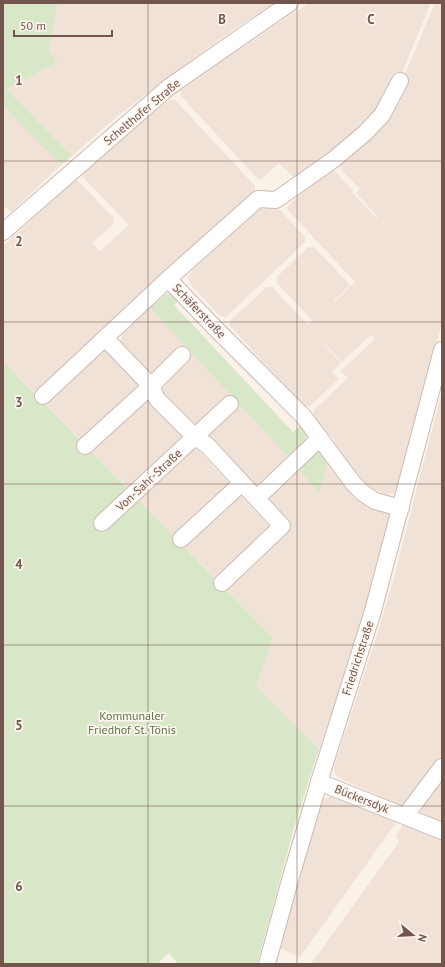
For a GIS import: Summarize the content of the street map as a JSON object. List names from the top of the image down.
{
  "streets": {
    "street": [
      "Schelthofer Straße",
      "Schäferstraße",
      "Von-Sahr-Straße",
      "Friedrichstraße",
      "Bückersdyk"
    ]
  },
  "crossings": [
    ["Schäferstraße", "Friedrichstraße"],
    ["Friedrichstraße", "Bückersdyk"]
  ],
  "parks": ["Kommunaler Friedhof St. Tönis"],
  "scale_bar": "50 m",
  "north": "right",
  "grid": {
    "columns": ["B", "C"],
    "rows": [
      "1",
      "2",
      "3",
      "4",
      "5",
      "6"
    ]
  }
}
